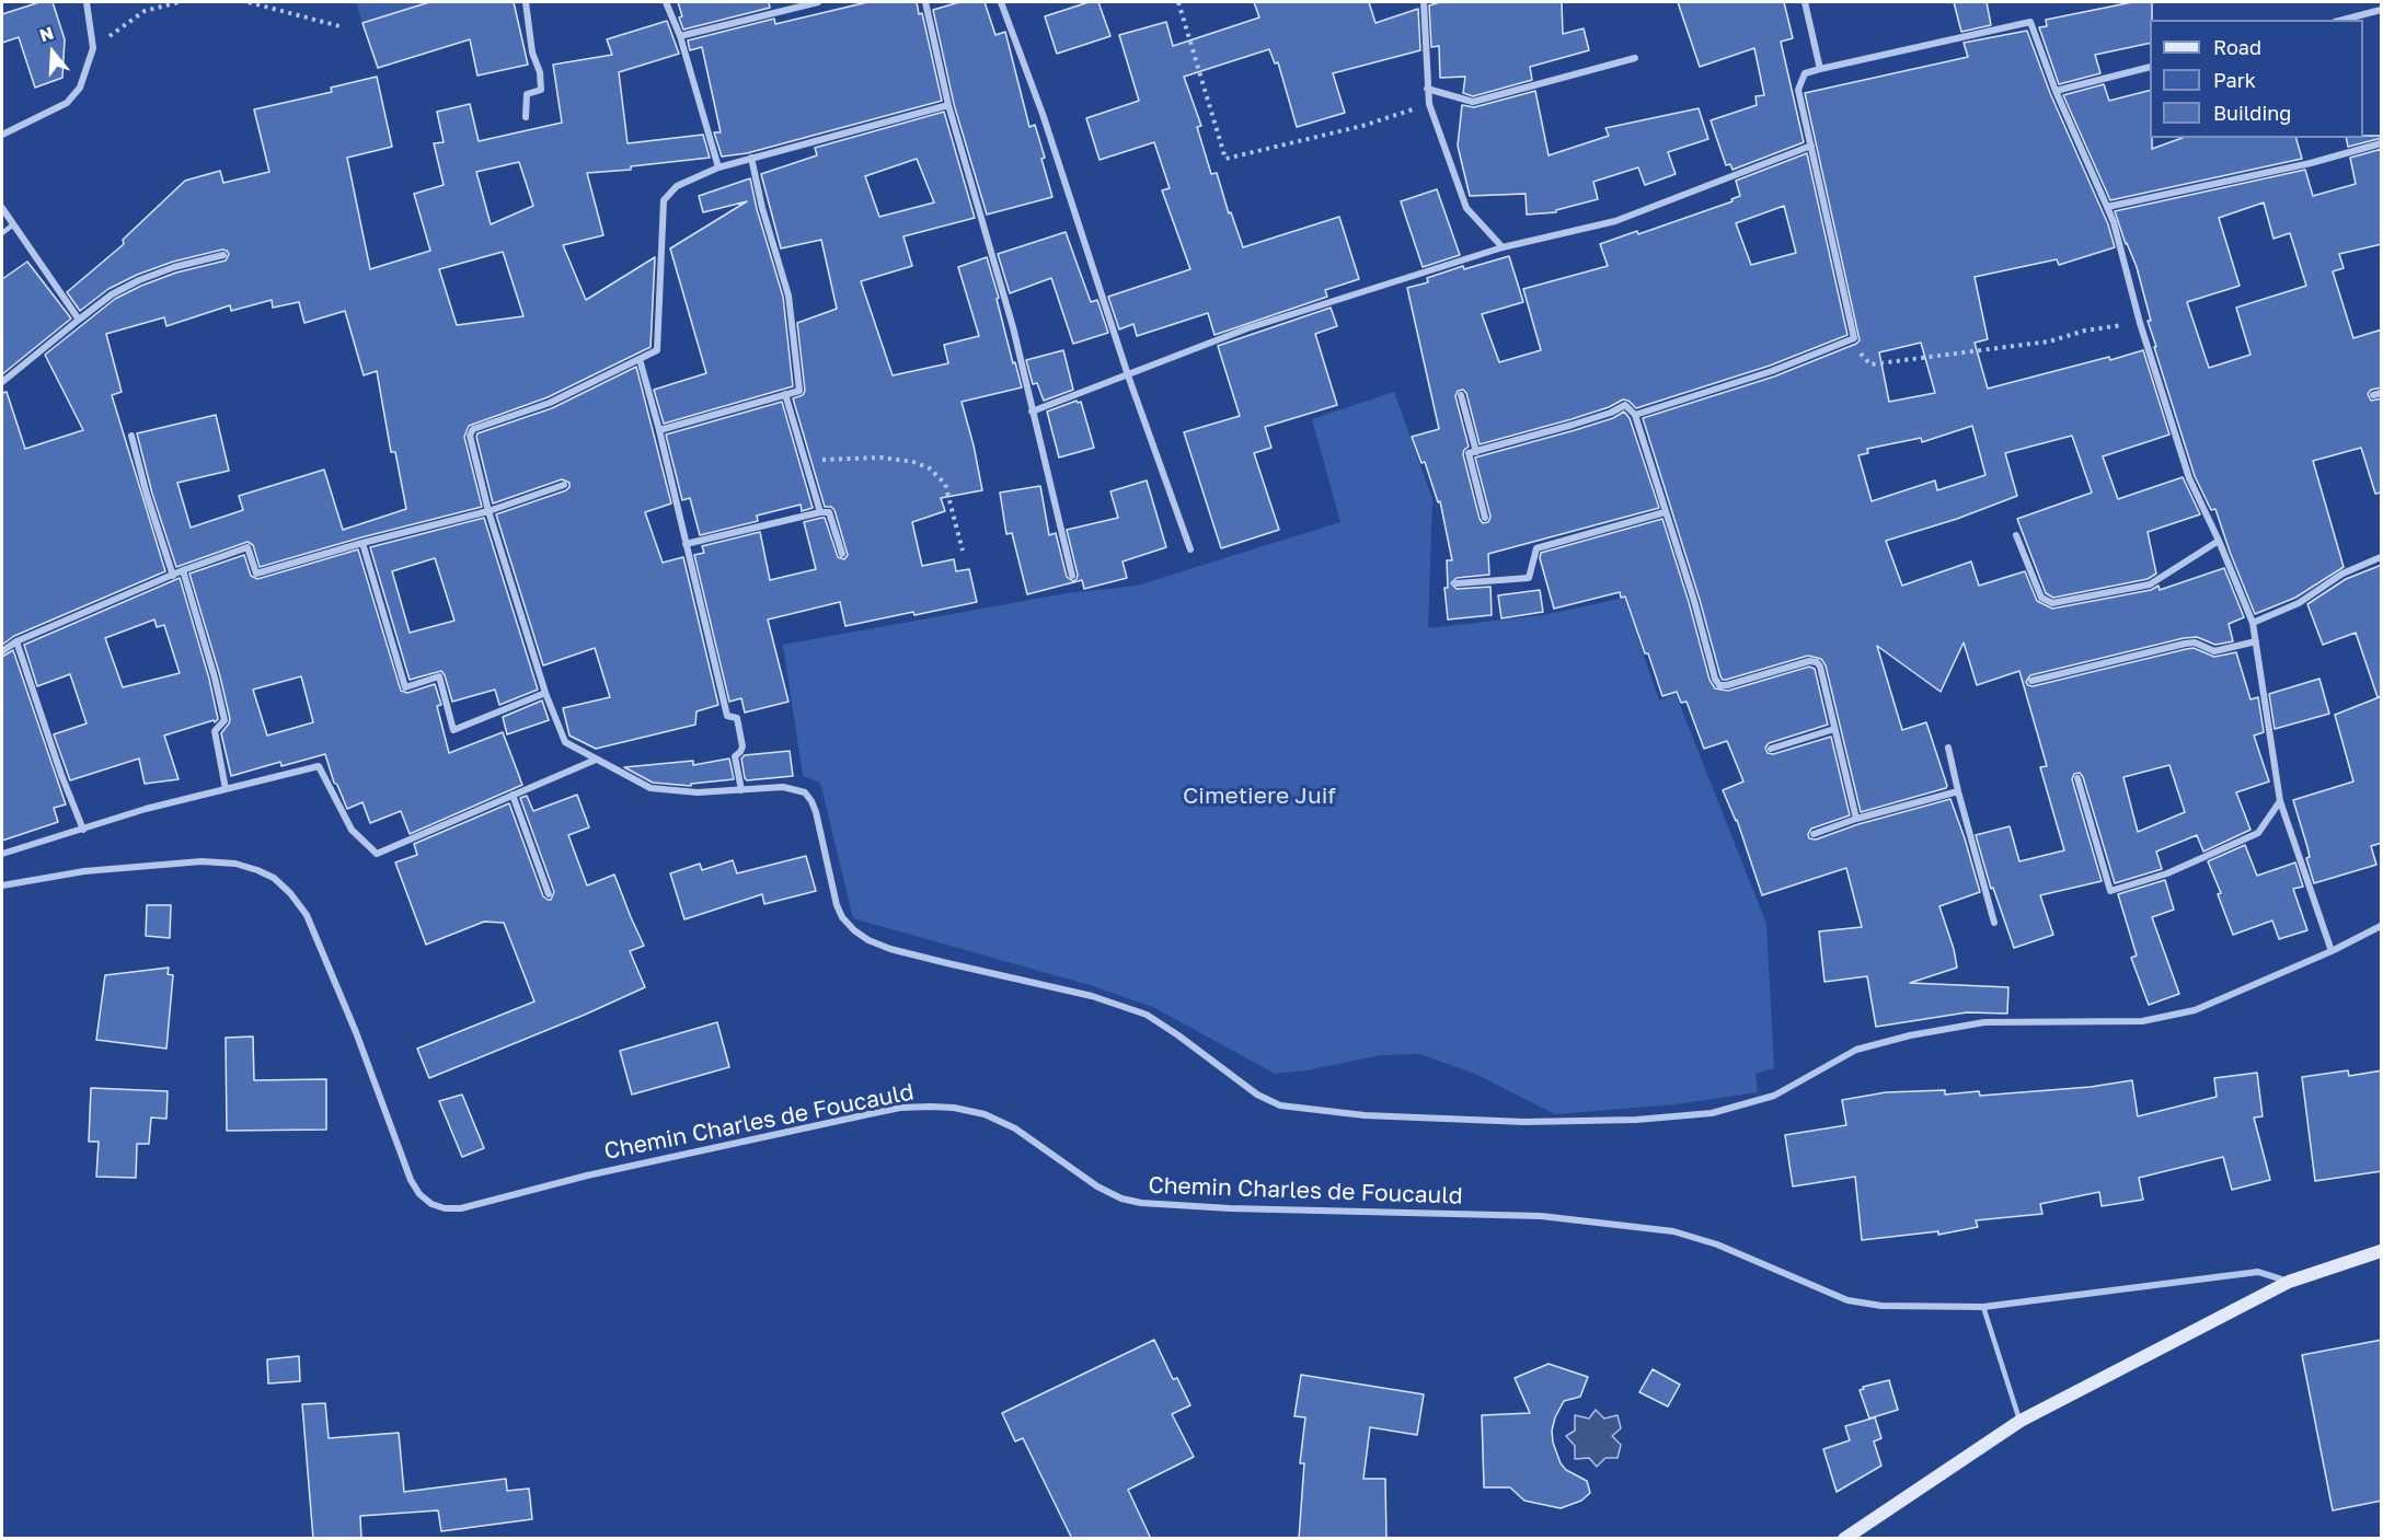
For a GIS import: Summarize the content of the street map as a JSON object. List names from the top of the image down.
{
  "streets": {
    "street": ["Chemin Charles de Foucauld"]
  },
  "parks": ["Cimetiere Juif"],
  "legend": ["Road", "Park", "Building"],
  "north": "top"
}
